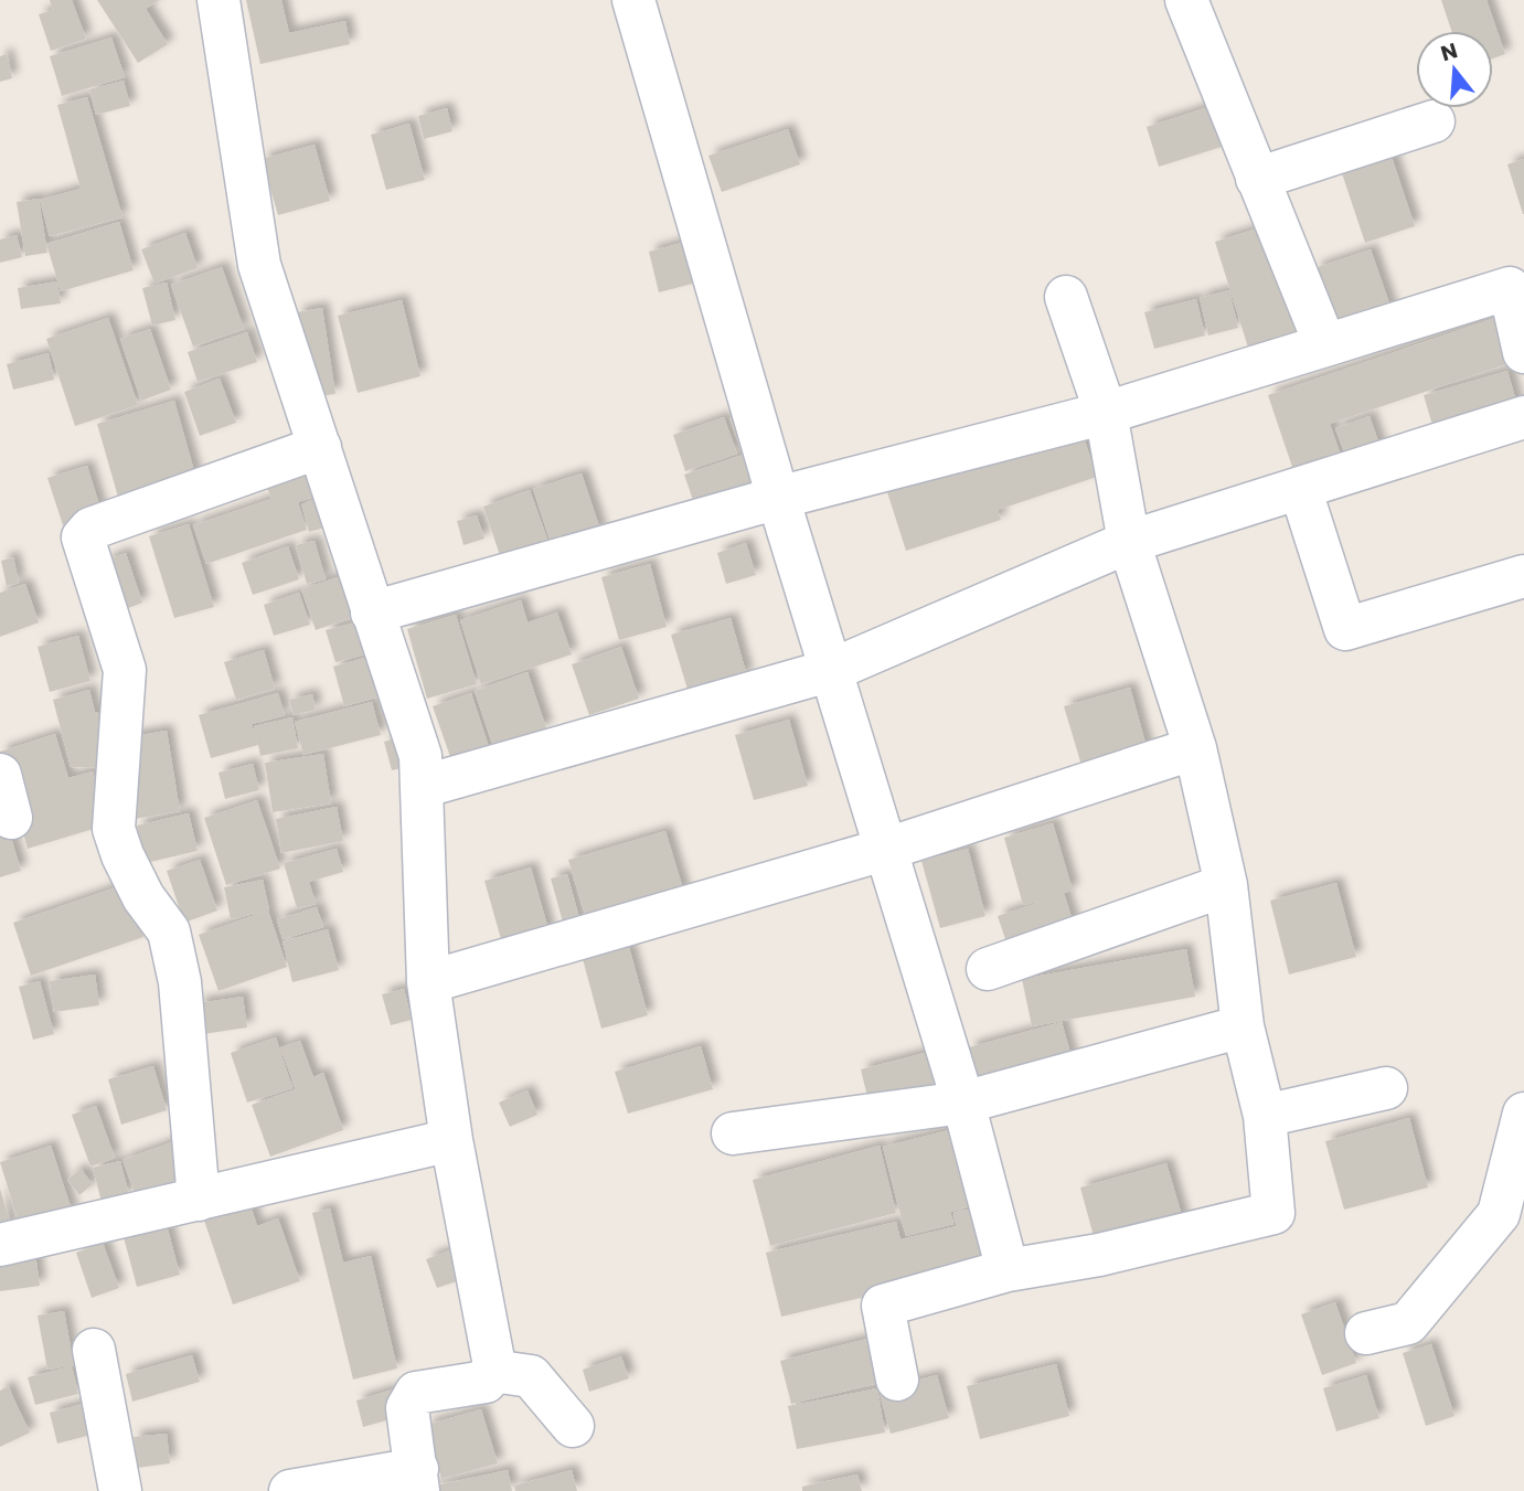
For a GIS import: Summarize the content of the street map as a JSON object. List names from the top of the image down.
{
  "north": "top"
}
